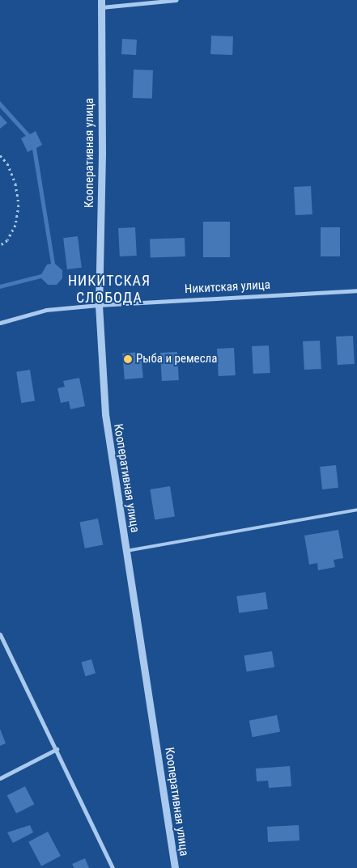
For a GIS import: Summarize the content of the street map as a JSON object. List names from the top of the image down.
{
  "streets": {
    "street": ["Кооперативная улица", "Никитская улица"]
  },
  "crossings": [
    ["Кооперативная улица", "Никитская улица"]
  ],
  "districts": ["НИКИТСКАЯ СЛОБОДА"],
  "places": ["Рыба и ремесла"]
}
